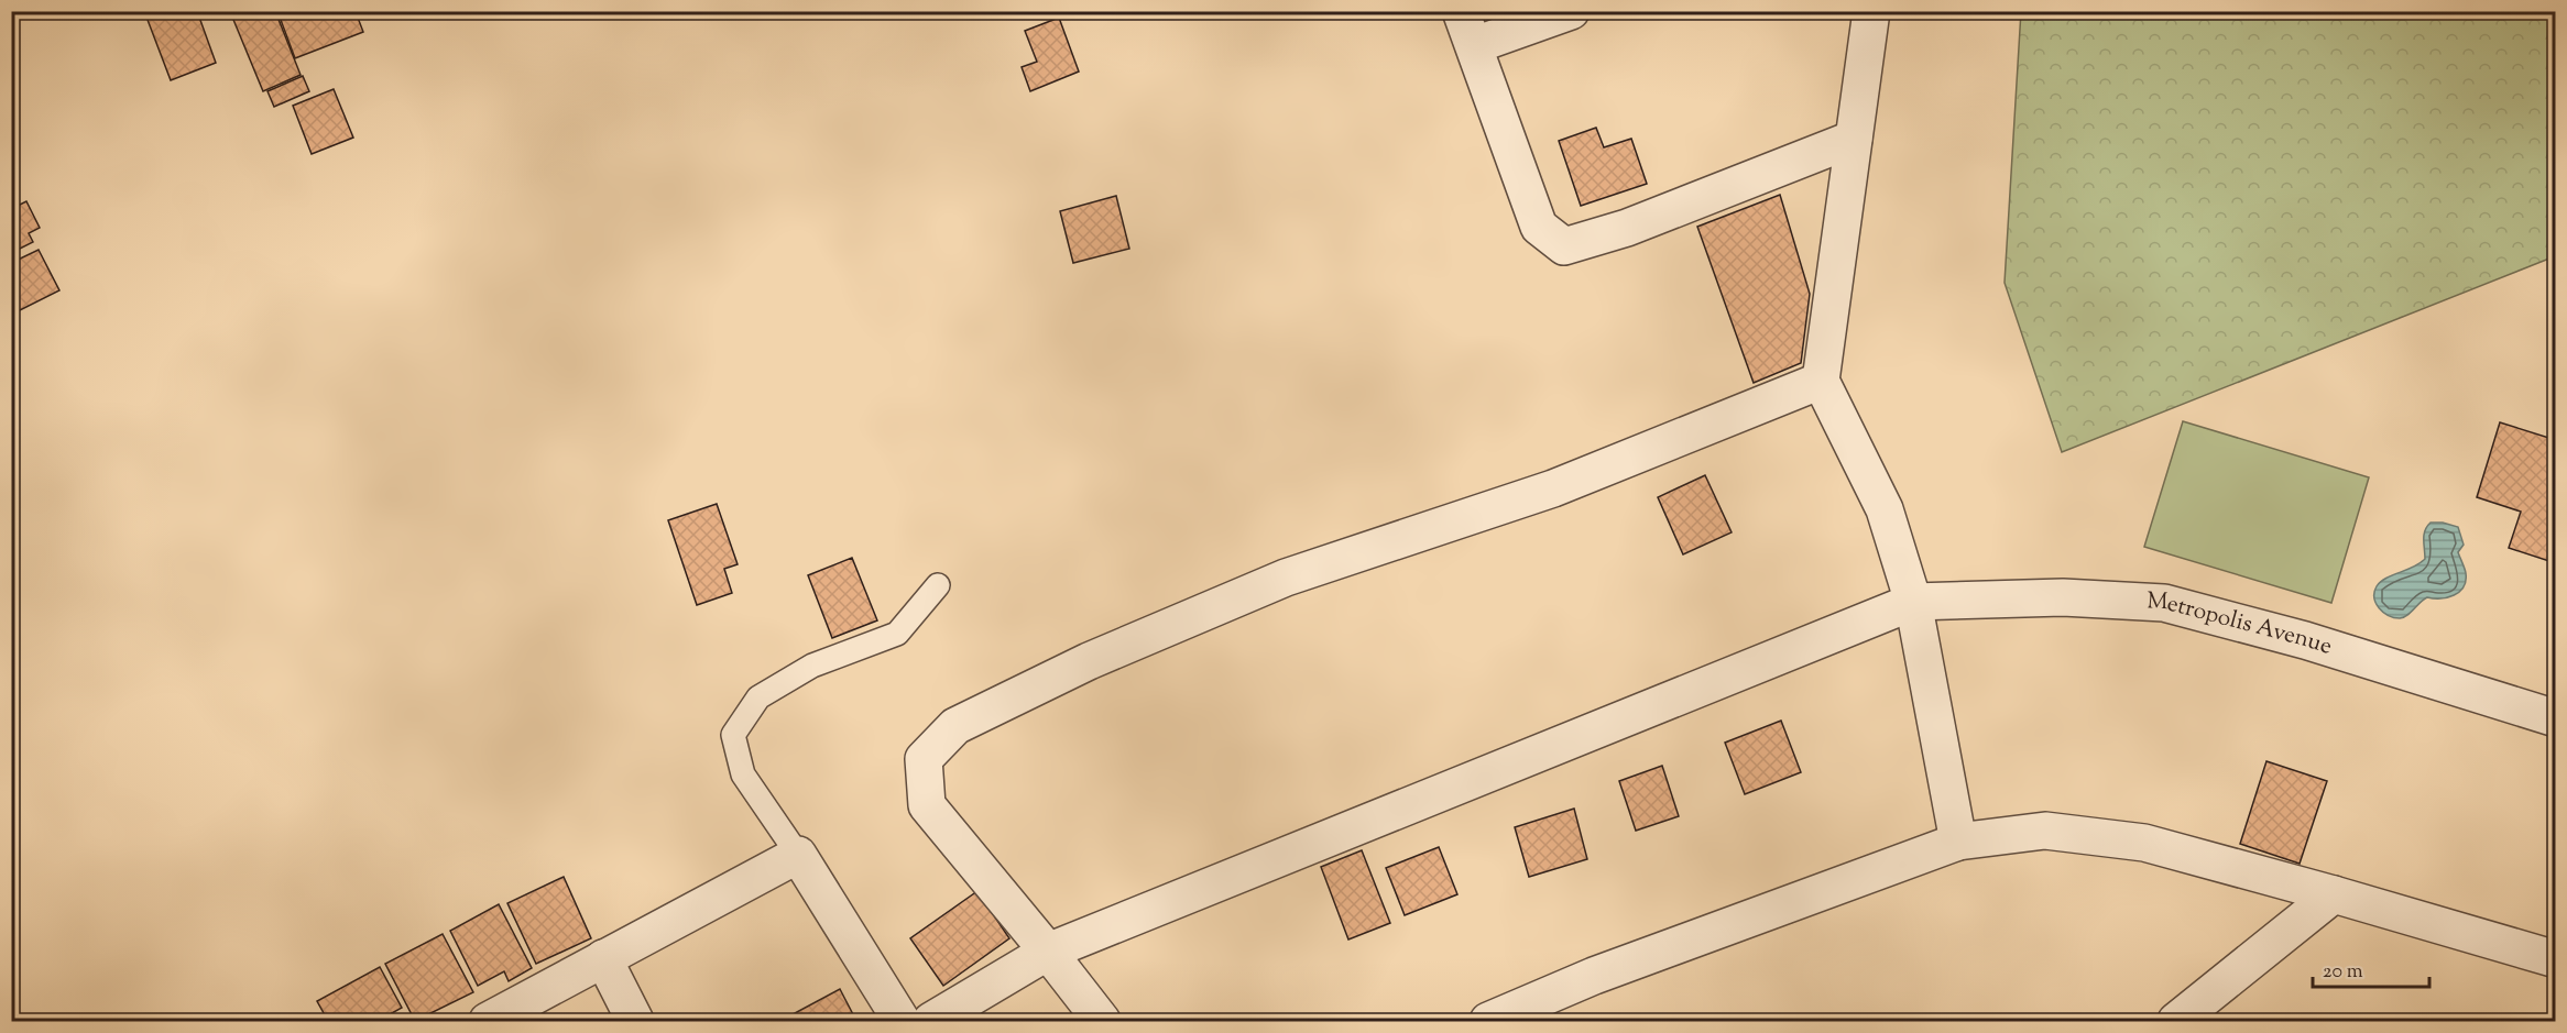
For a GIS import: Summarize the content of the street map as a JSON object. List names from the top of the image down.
{
  "streets": {
    "street": ["Metropolis Avenue"]
  },
  "scale_bar": "20 m"
}
